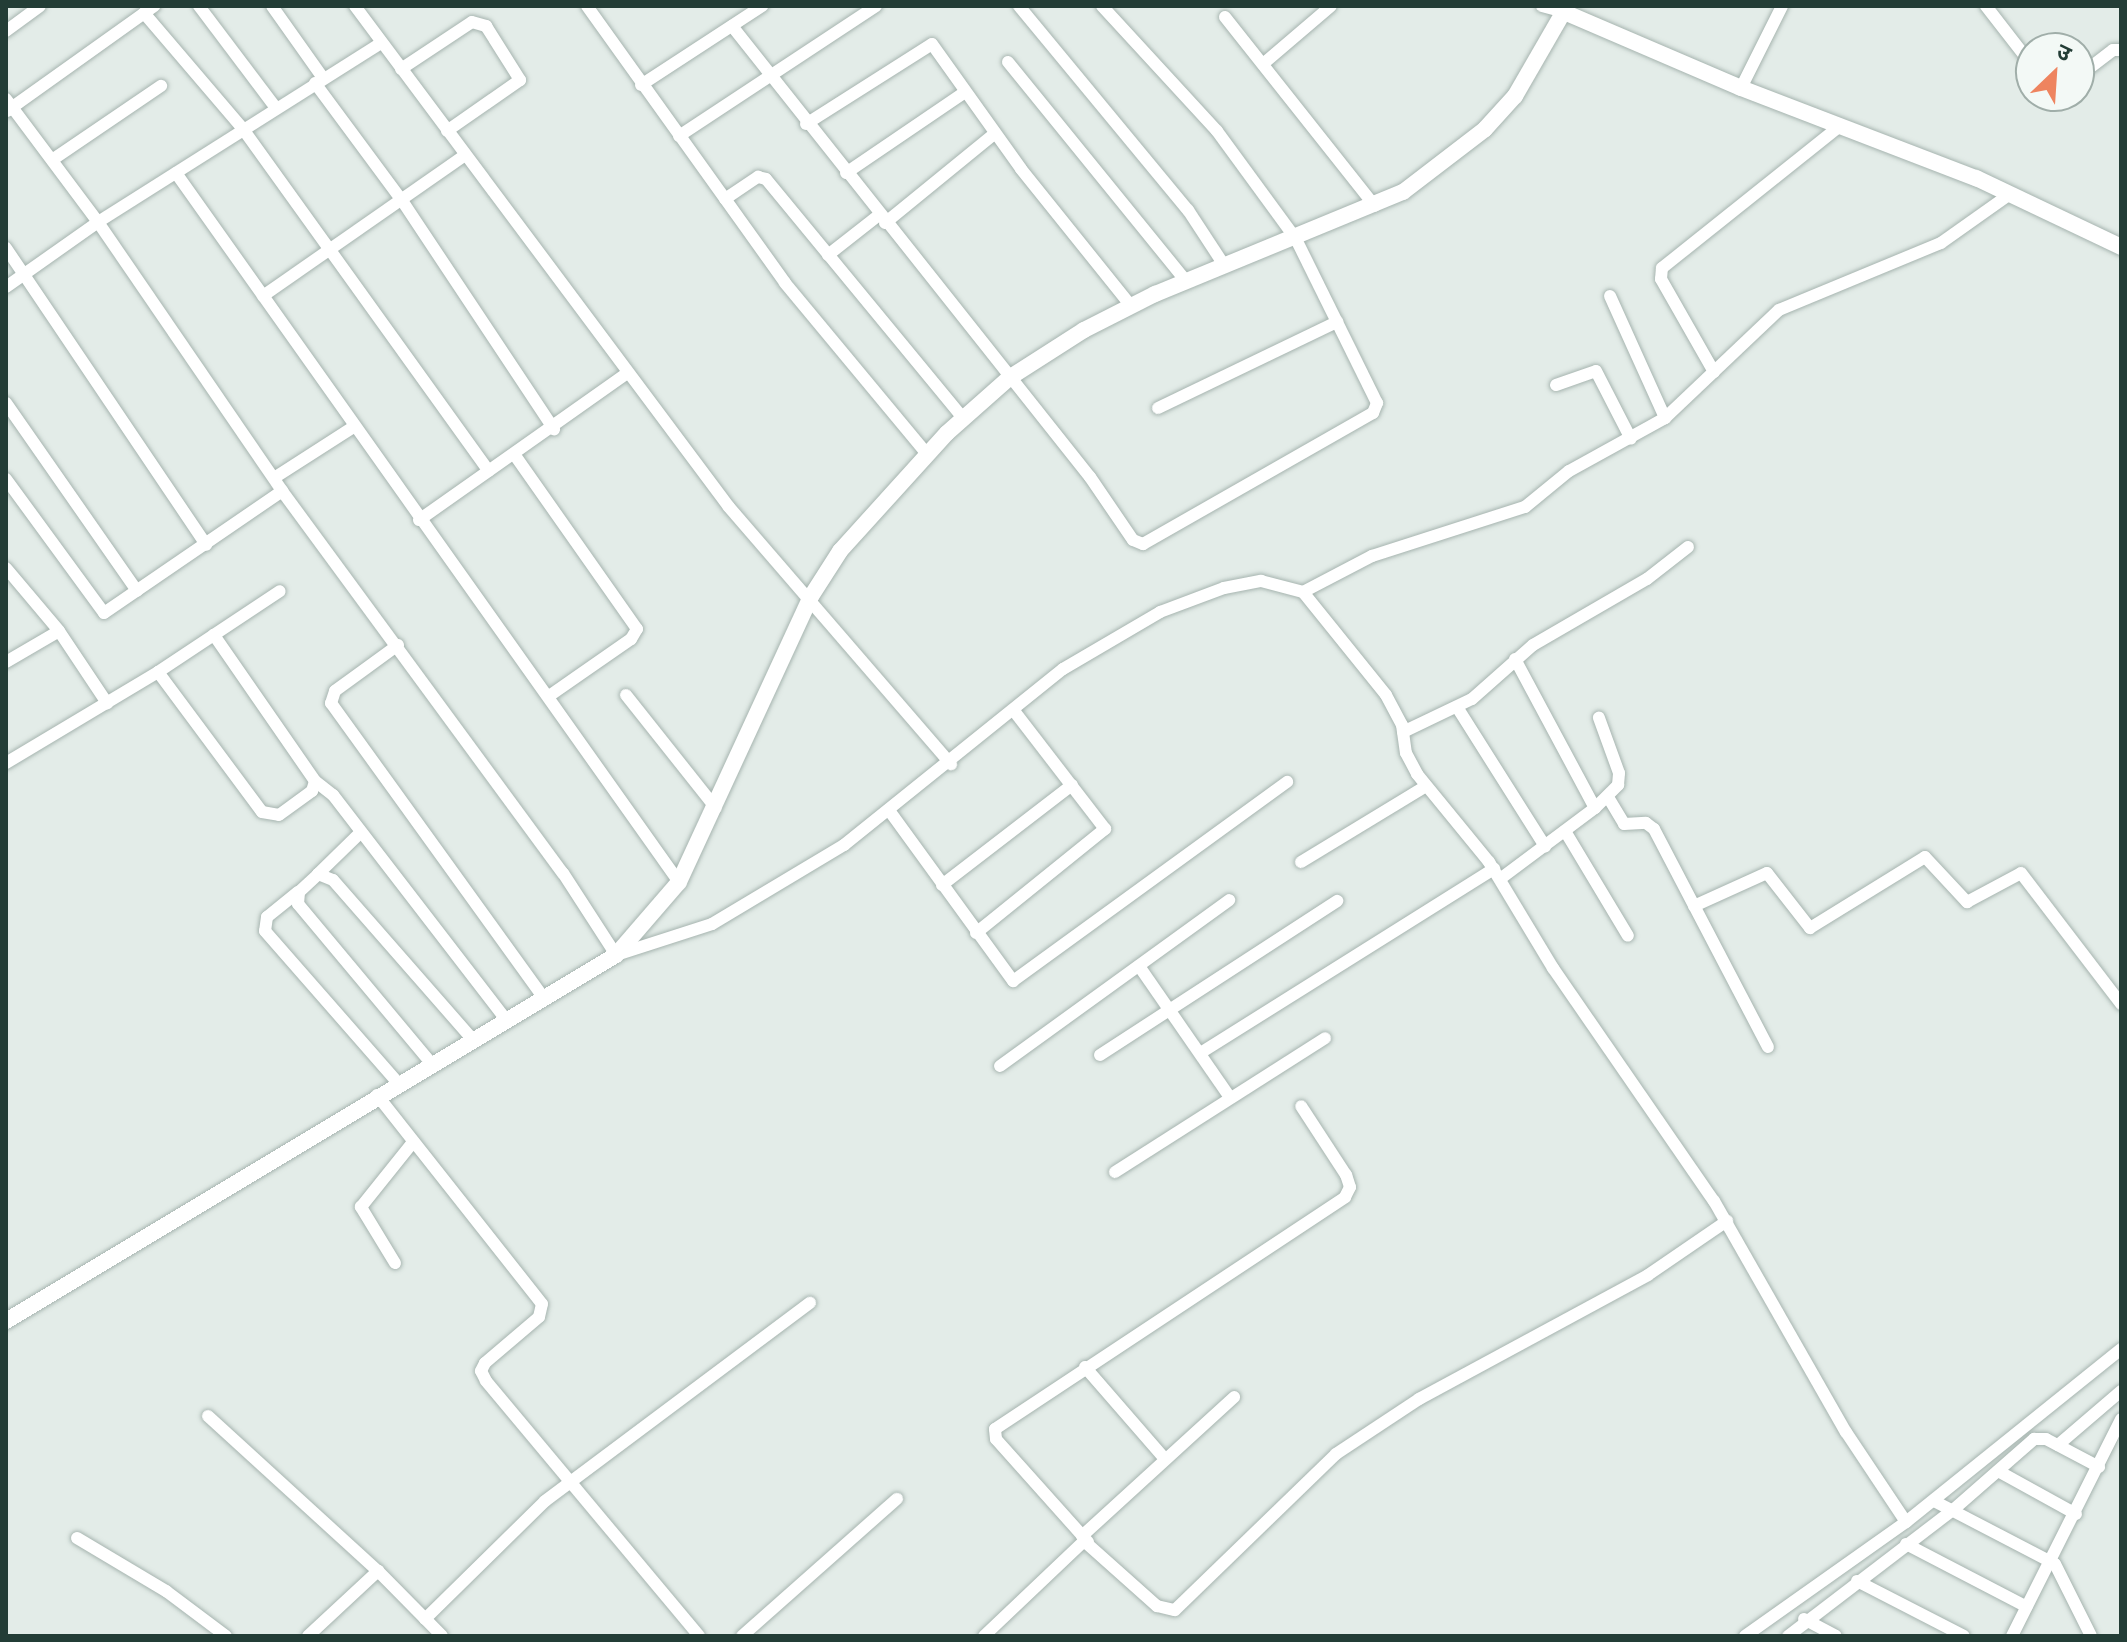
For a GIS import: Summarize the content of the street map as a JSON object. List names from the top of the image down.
{
  "north": "top right"
}
